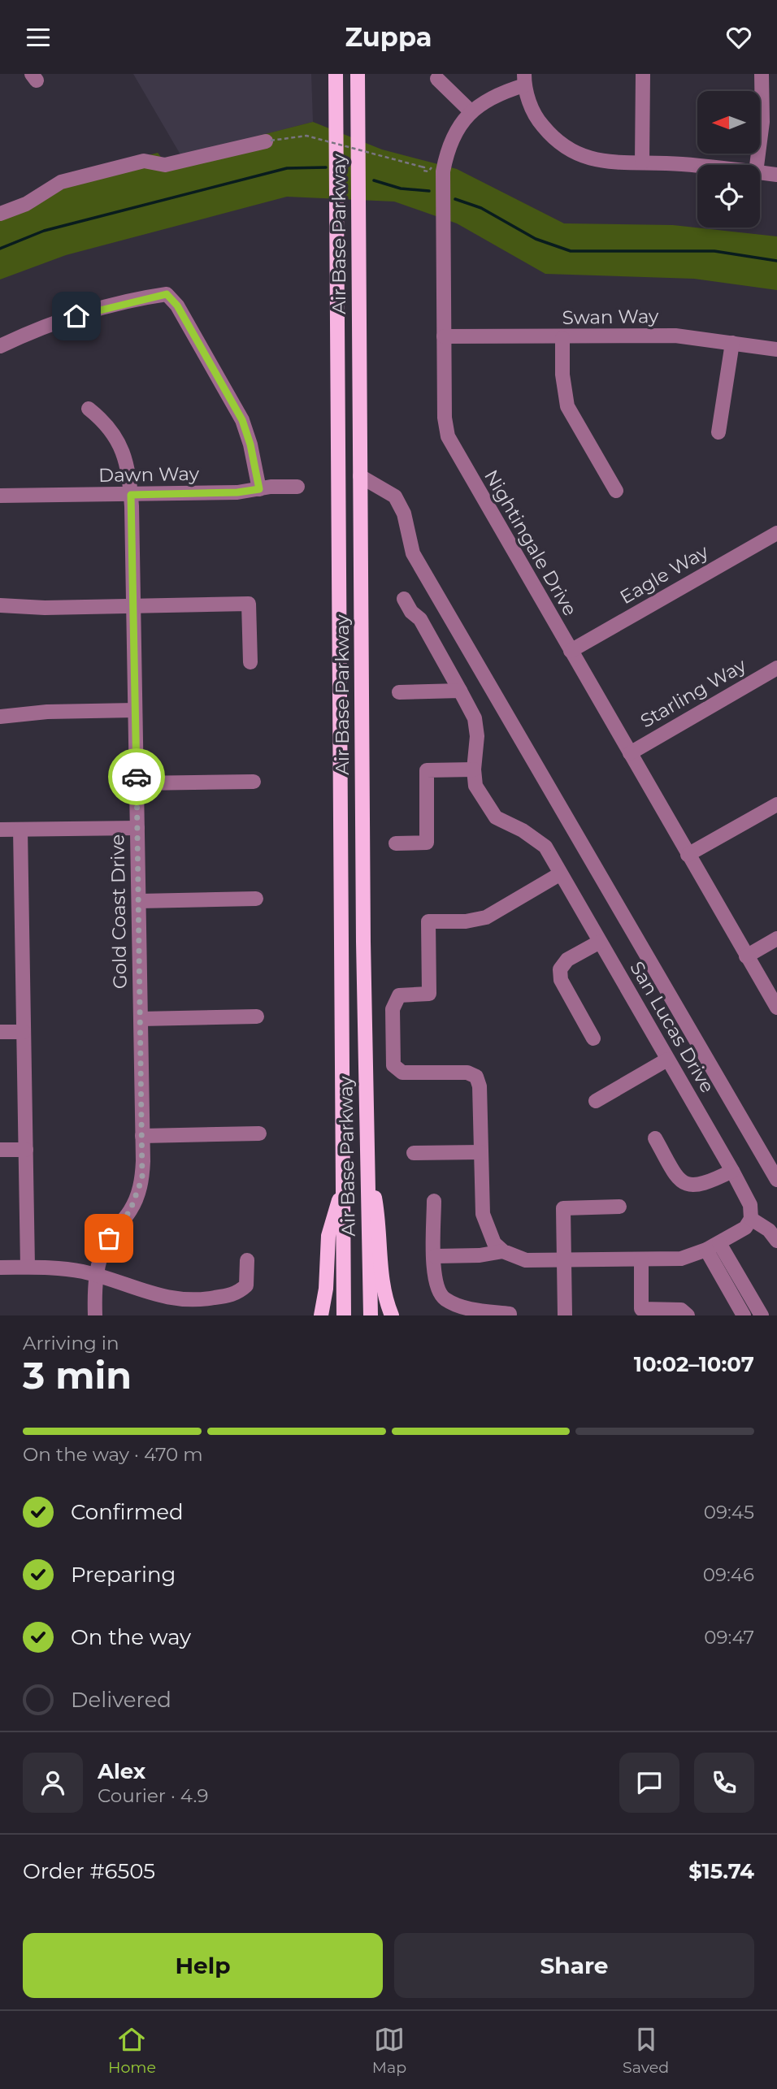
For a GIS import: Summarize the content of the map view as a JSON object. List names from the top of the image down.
{
  "streets": {
    "main road": ["Air Base Parkway"],
    "street": [
      "Swan Way",
      "Dawn Way",
      "Nightingale Drive",
      "Eagle Way",
      "Starling Way",
      "Gold Coast Drive",
      "San Lucas Drive"
    ]
  },
  "crossings": [
    ["Swan Way", "Nightingale Drive"],
    ["Dawn Way", "Gold Coast Drive"],
    ["Nightingale Drive", "Eagle Way"],
    ["Nightingale Drive", "Starling Way"]
  ],
  "north": "left",
  "page": {
    "header": "Zuppa",
    "heading": ["3 min", "Arriving in", "10:02–10:07"],
    "panel": [
      "Alex",
      "Courier · 4.9",
      "Order #6505",
      "$15.74"
    ],
    "bar": "On the way · 470 m",
    "list": [
      ["Confirmed", "09:45"],
      ["Preparing", "09:46"],
      ["On the way", "09:47"],
      "Delivered"
    ],
    "buttons": ["Help", "Share"],
    "tabs": ["Home", "Map", "Saved"]
  }
}
